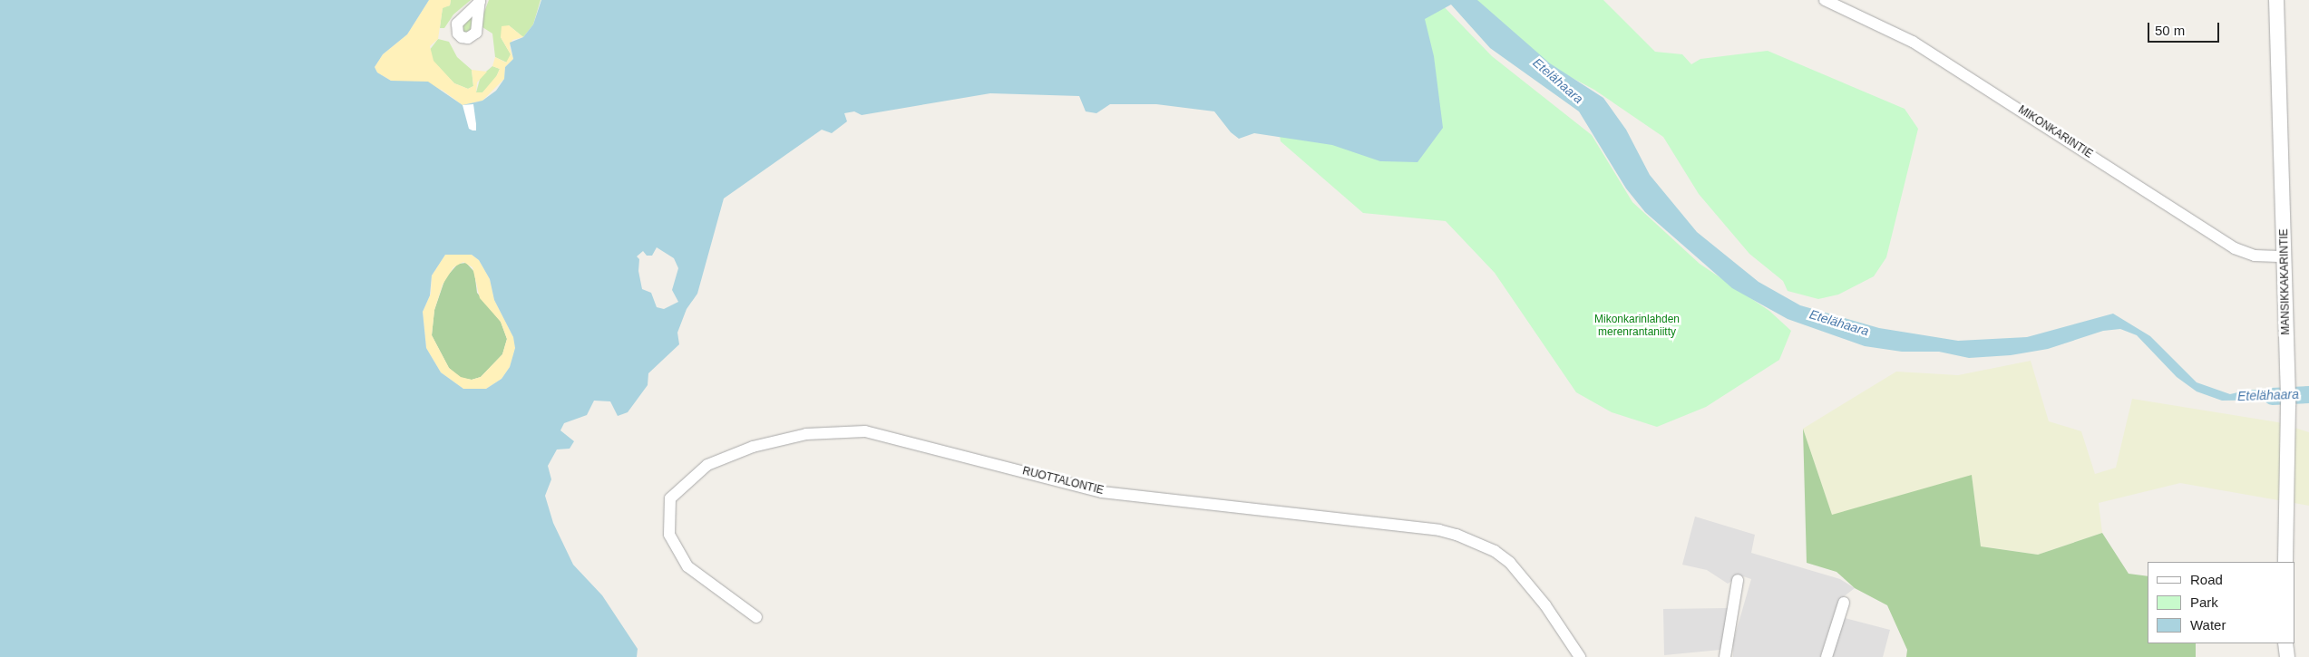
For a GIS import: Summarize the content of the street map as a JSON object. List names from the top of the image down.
{
  "streets": {
    "street": ["MIKONKARINTIE", "MANSIKKAKARINTIE", "RUOTTALONTIE"]
  },
  "crossings": [
    ["MIKONKARINTIE", "MANSIKKAKARINTIE"]
  ],
  "water": ["Etelähaara"],
  "parks": ["Mikonkarinlahden merenrantaniitty"],
  "legend": ["Road", "Park", "Water"],
  "scale_bar": "50 m"
}
